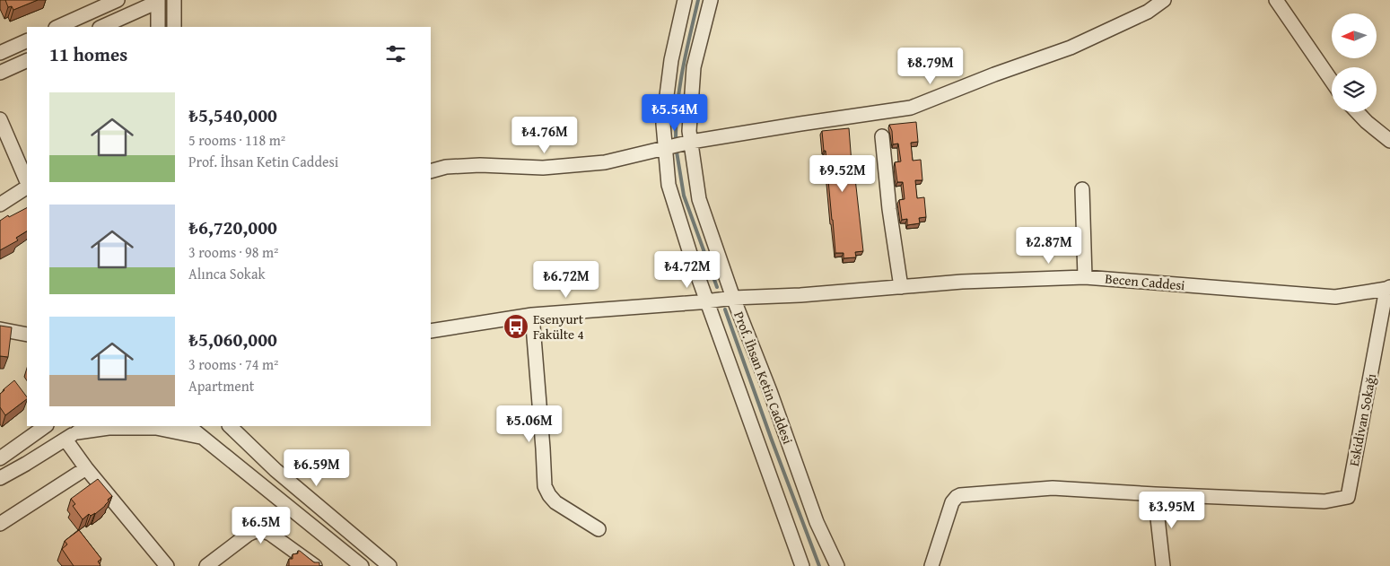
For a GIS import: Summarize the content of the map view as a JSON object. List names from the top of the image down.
{
  "streets": {
    "street": ["Becen Caddesi", "Prof. İhsan Ketin Caddesi", "Eskidivan Sokağı"]
  },
  "crossings": [
    ["Becen Caddesi", "Prof. İhsan Ketin Caddesi"],
    ["Becen Caddesi", "Eskidivan Sokağı"]
  ],
  "places": {
    "bus stop": ["Esenyurt Fakülte 4"]
  },
  "north": "left",
  "page": {
    "heading": "11 homes",
    "price": [
      "₺8.79M",
      "₺5.54M",
      "₺4.76M",
      "₺9.52M",
      "₺2.87M",
      "₺4.72M",
      "₺6.72M",
      "₺5.06M",
      "₺6.59M",
      "₺3.95M",
      "₺6.5M"
    ],
    "list": [
      {
        "name": "₺5,540,000",
        "note": "5 rooms · 118 m² · Prof. İhsan Ketin Caddesi"
      },
      {
        "name": "₺6,720,000",
        "note": "3 rooms · 98 m² · Alınca Sokak"
      },
      {
        "name": "₺5,060,000",
        "note": "3 rooms · 74 m² · Apartment"
      }
    ]
  }
}
